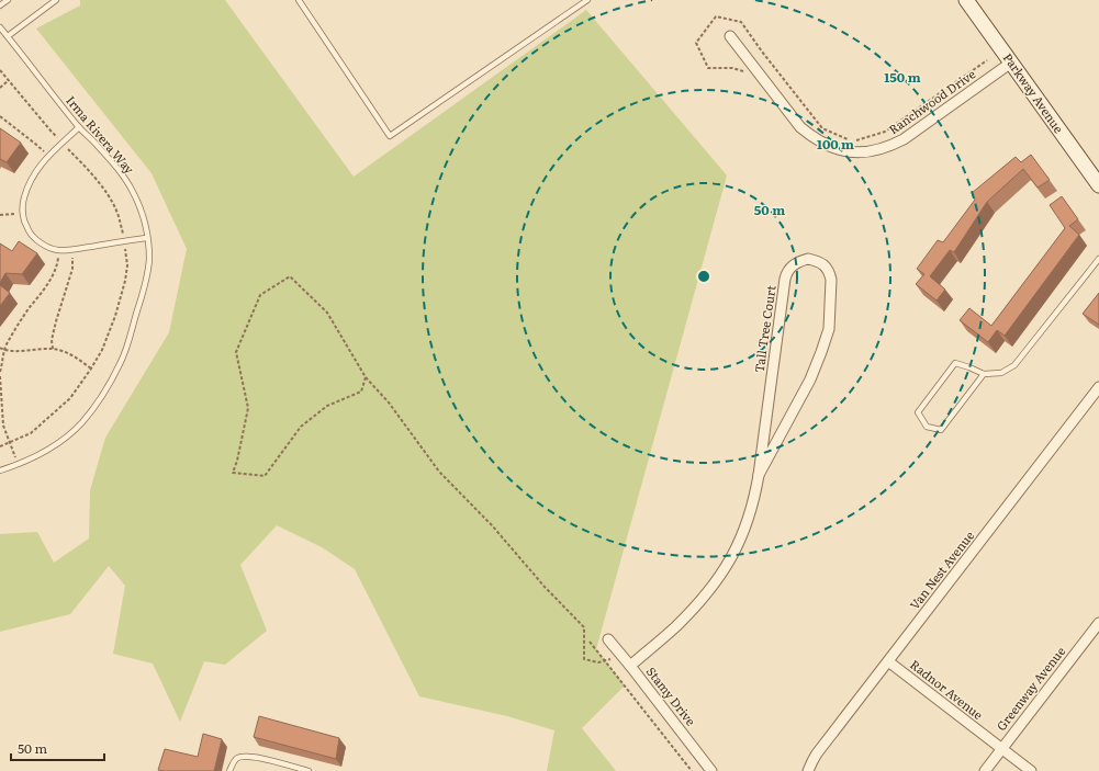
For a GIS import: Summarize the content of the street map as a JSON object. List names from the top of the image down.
{
  "streets": {
    "main road": ["Parkway Avenue"],
    "street": [
      "Ranchwood Drive",
      "Tall Tree Court",
      "Van Nest Avenue",
      "Greenway Avenue",
      "Radnor Avenue",
      "Stamy Drive"
    ],
    "lane": ["Irma Rivera Way"]
  },
  "crossings": [
    ["Parkway Avenue", "Ranchwood Drive"],
    ["Tall Tree Court", "Stamy Drive"],
    ["Van Nest Avenue", "Radnor Avenue"],
    ["Greenway Avenue", "Radnor Avenue"]
  ],
  "scale_bar": "50 m",
  "rings": ["150 m", "100 m", "50 m"]
}
